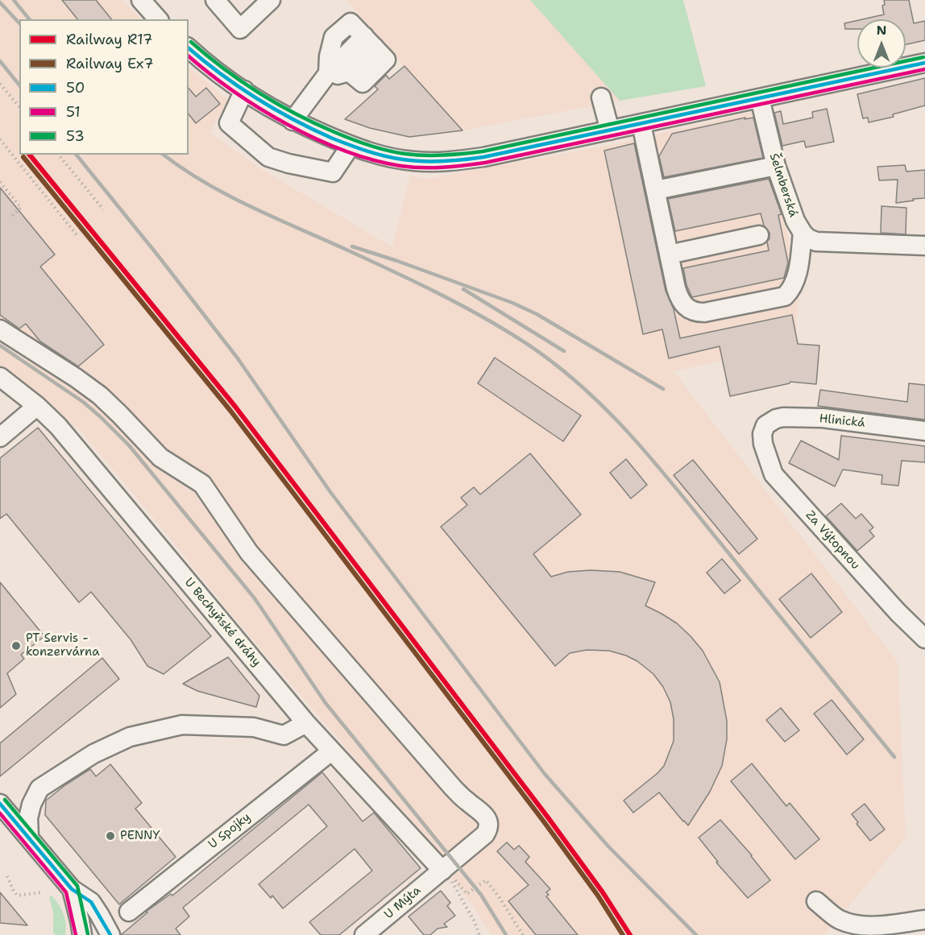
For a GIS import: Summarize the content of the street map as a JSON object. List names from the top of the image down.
{
  "streets": {
    "street": [
      "Šelmberská",
      "Hlinická",
      "Za Výtopnou",
      "U Bechyňské dráhy",
      "U Spojky",
      "U Mýta"
    ]
  },
  "crossings": [
    ["Hlinická", "Za Výtopnou"],
    ["U Bechyňské dráhy", "U Spojky"],
    ["U Bechyňské dráhy", "U Mýta"]
  ],
  "places": ["PT Servis - konzervárna", "PENNY"],
  "lines": [
    "transit line 53",
    "transit line 50",
    "transit line 51",
    "rail line R17",
    "rail line Ex7"
  ],
  "legend": [
    "Railway R17",
    "Railway Ex7",
    "50",
    "51",
    "53"
  ],
  "north": "top"
}
